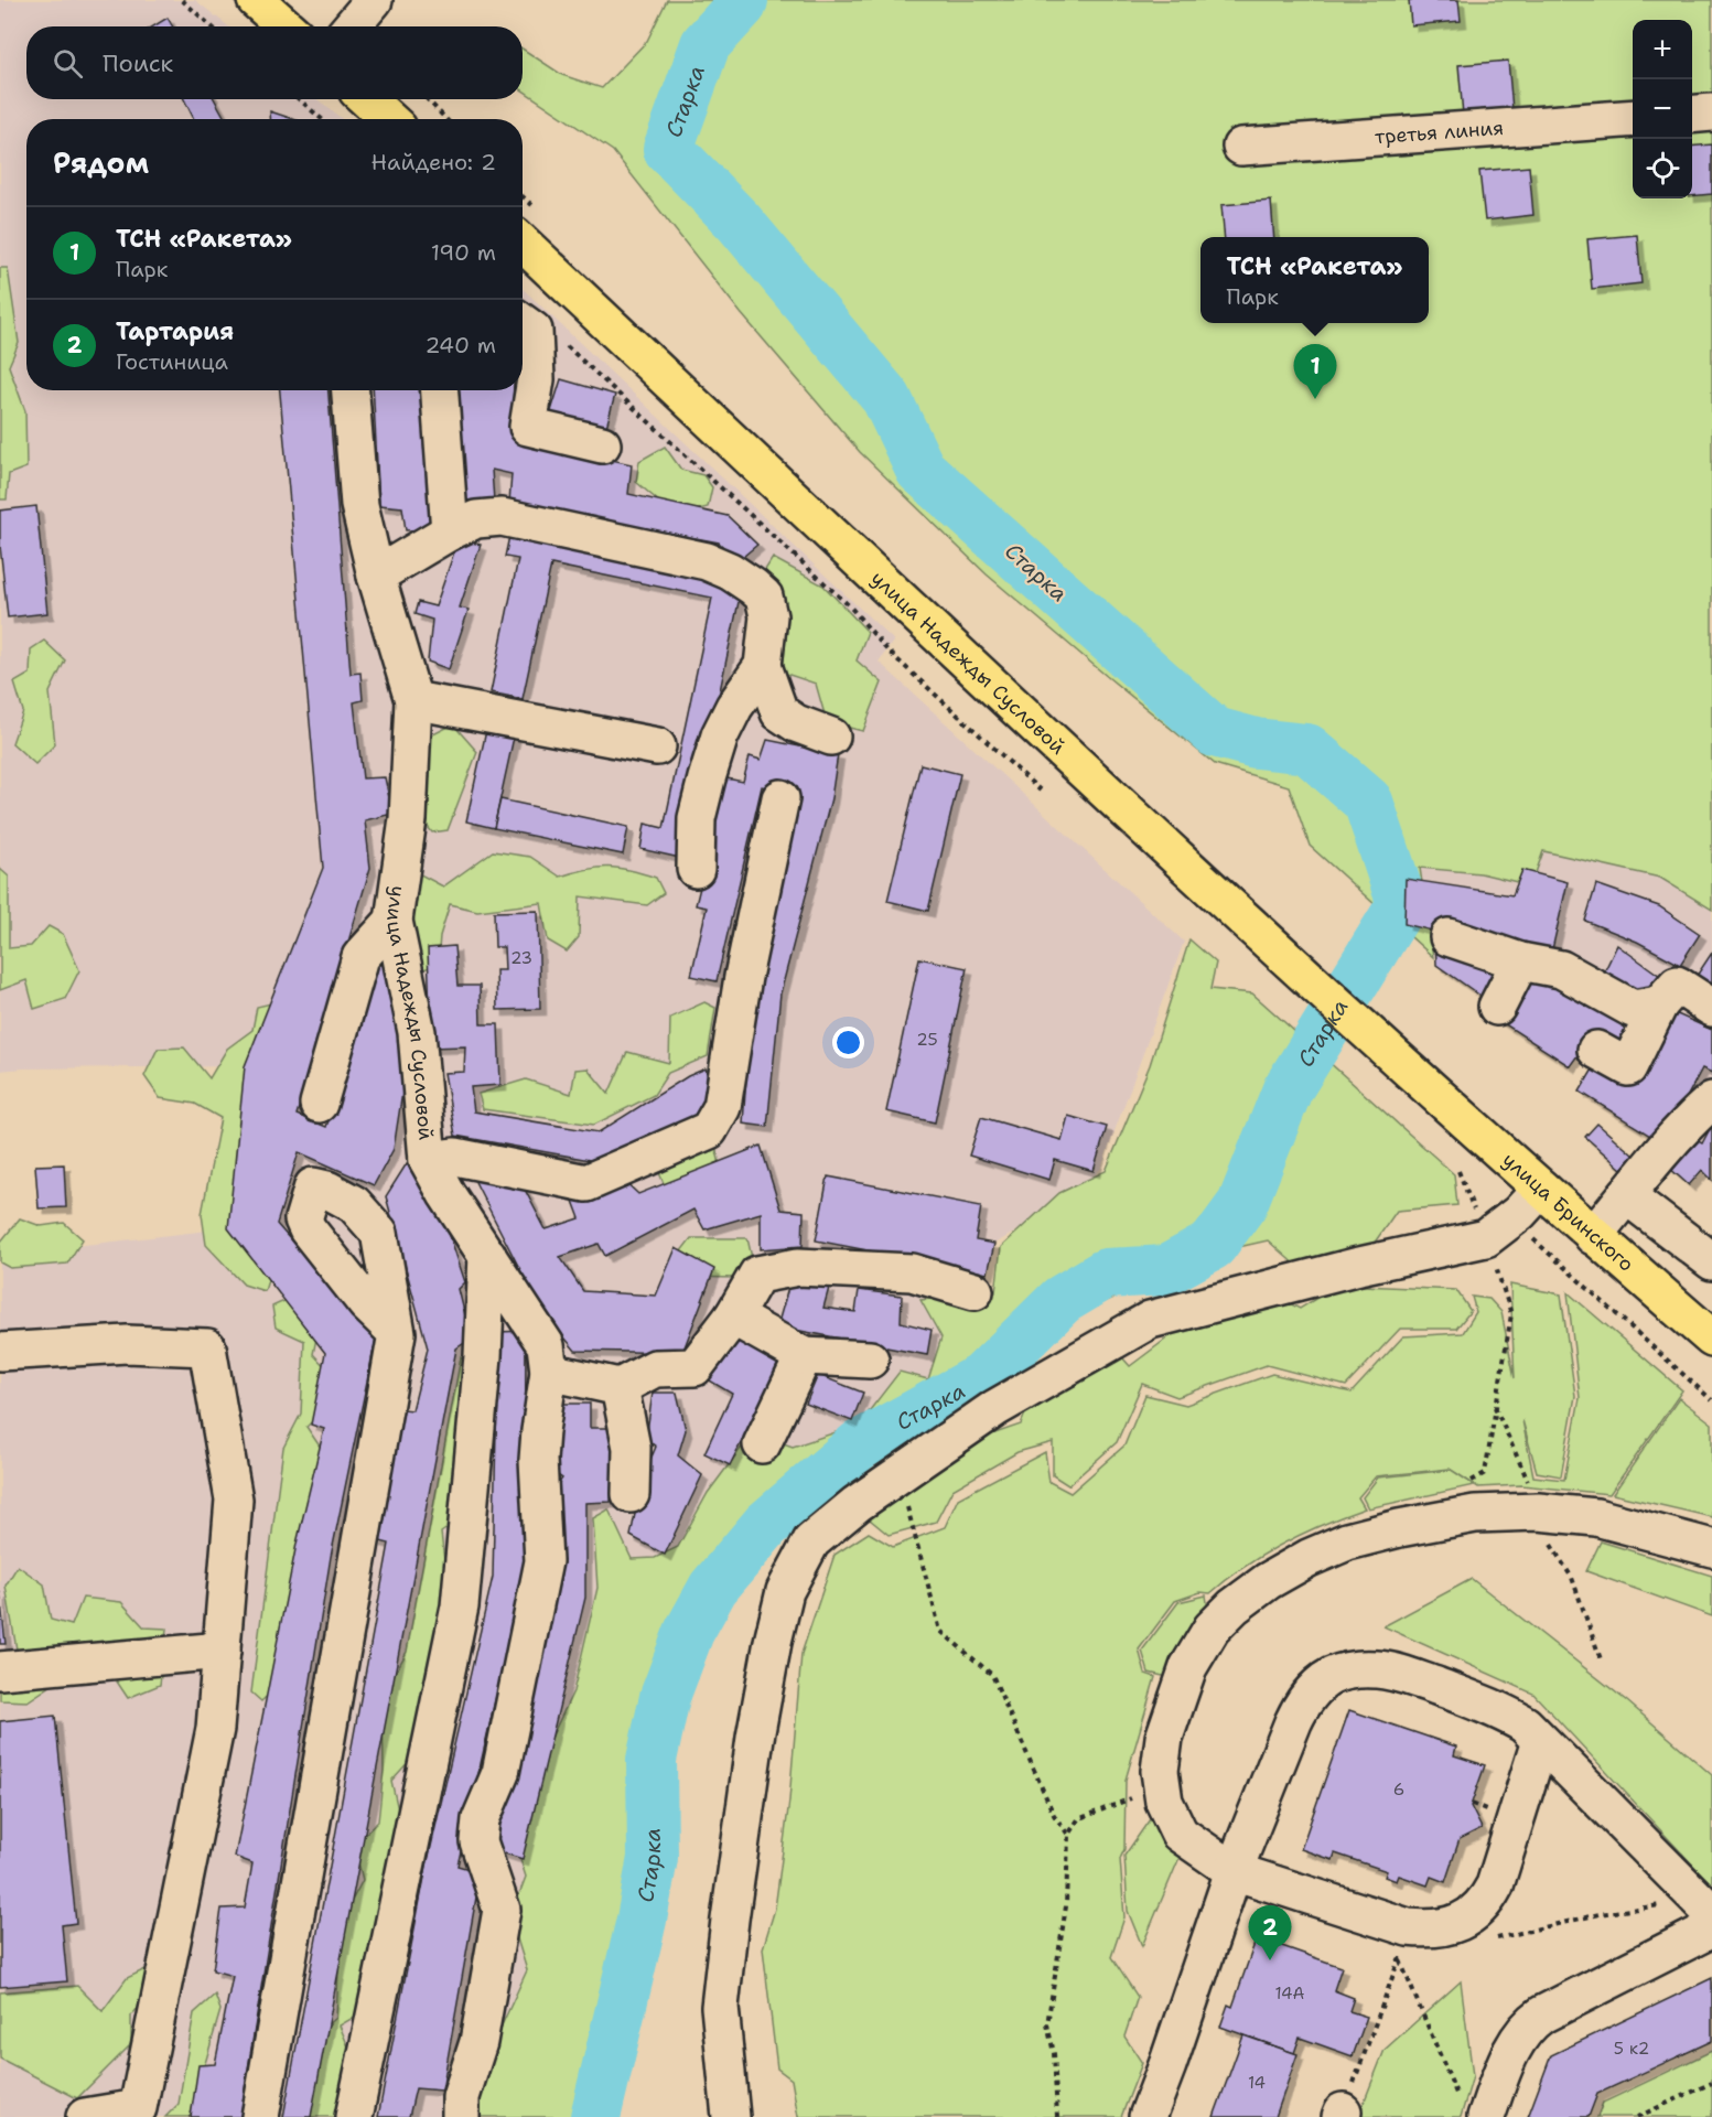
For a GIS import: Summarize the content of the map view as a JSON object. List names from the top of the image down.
{
  "streets": {
    "main road": ["улица Надежды Сусловой", "улица Бринского"],
    "street": ["третья линия"]
  },
  "crossings": [
    ["улица Надежды Сусловой", "улица Бринского"]
  ],
  "water": ["Старка"],
  "house_numbers": [
    "23",
    "25",
    "6",
    "14А",
    "5 к2",
    "14"
  ],
  "page": {
    "map_buttons": ["+", "−"],
    "search": "Поиск",
    "heading": ["Рядом", "Найдено: 2"],
    "list": [
      {
        "mark": "1",
        "name": "ТСН «Ракета»",
        "note": "Парк",
        "value": "190 m"
      },
      {
        "mark": "2",
        "name": "Тартария",
        "note": "Гостиница",
        "value": "240 m"
      }
    ],
    "popup": ["ТСН «Ракета»", "Парк"],
    "pins": ["1", "2"]
  }
}
